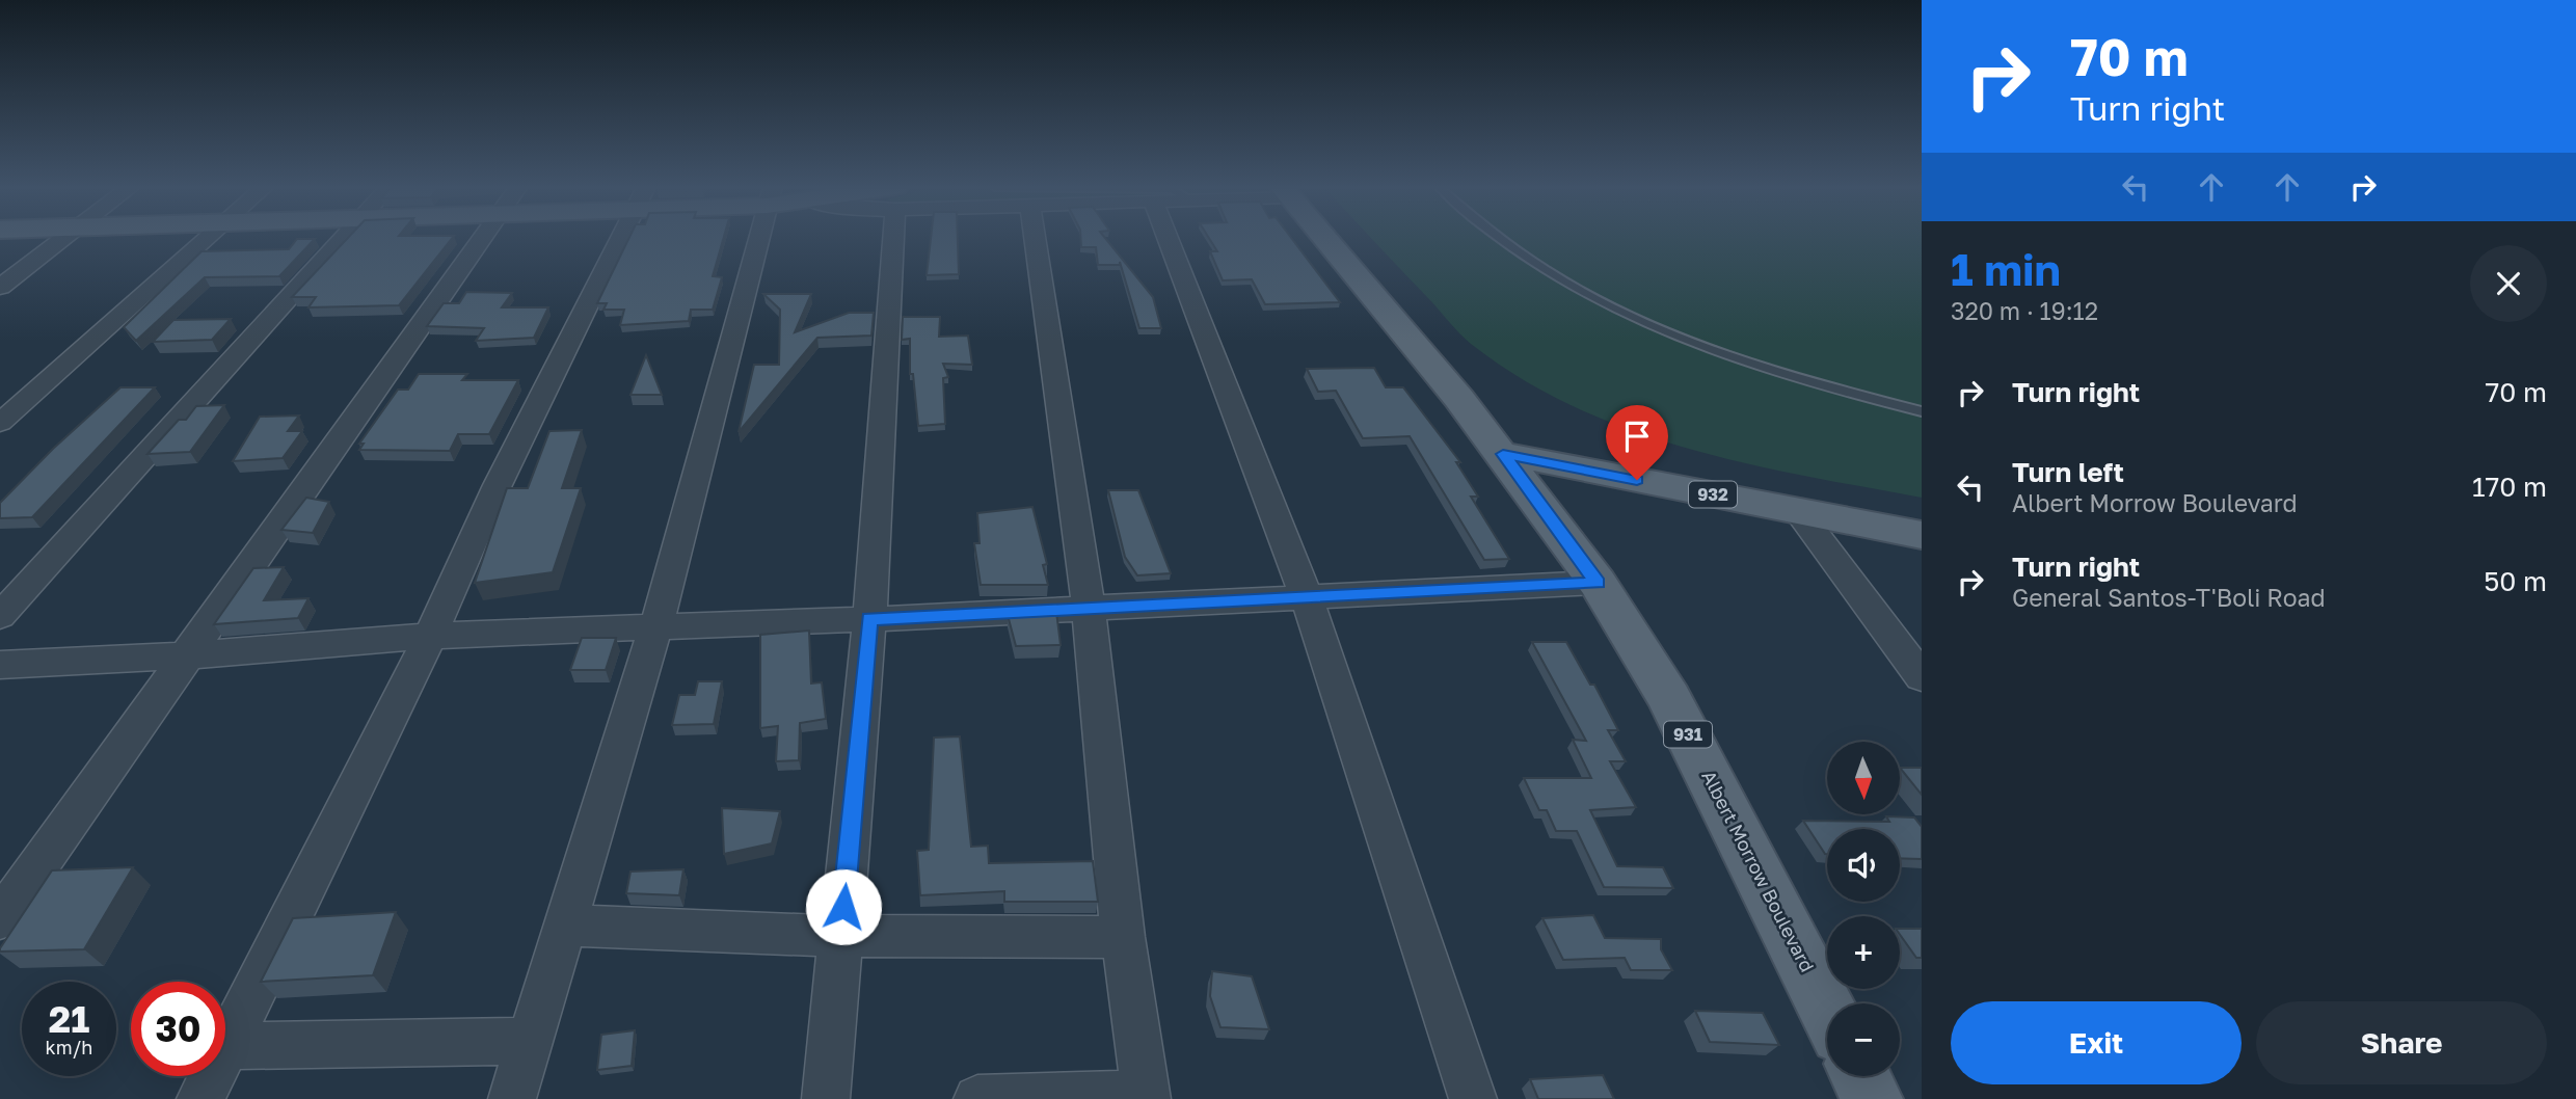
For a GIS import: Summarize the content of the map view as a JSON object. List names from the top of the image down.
{
  "streets": {
    "main road": ["932", "931", "Albert Morrow Boulevard"]
  },
  "crossings": [
    ["932", "Albert Morrow Boulevard"]
  ],
  "north": "bottom",
  "page": {
    "turn": ["70 m", "Turn right"],
    "heading": ["1 min", "320 m · 19:12"],
    "list": [
      {
        "name": "Turn right",
        "value": "70 m"
      },
      {
        "name": "Turn left",
        "note": "Albert Morrow Boulevard",
        "value": "170 m"
      },
      {
        "name": "Turn right",
        "note": "General Santos-T'Boli Road",
        "value": "50 m"
      }
    ],
    "map_buttons": ["+", "−"],
    "speed": "21 km/h",
    "limit": "30",
    "buttons": ["Exit", "Share"]
  }
}
